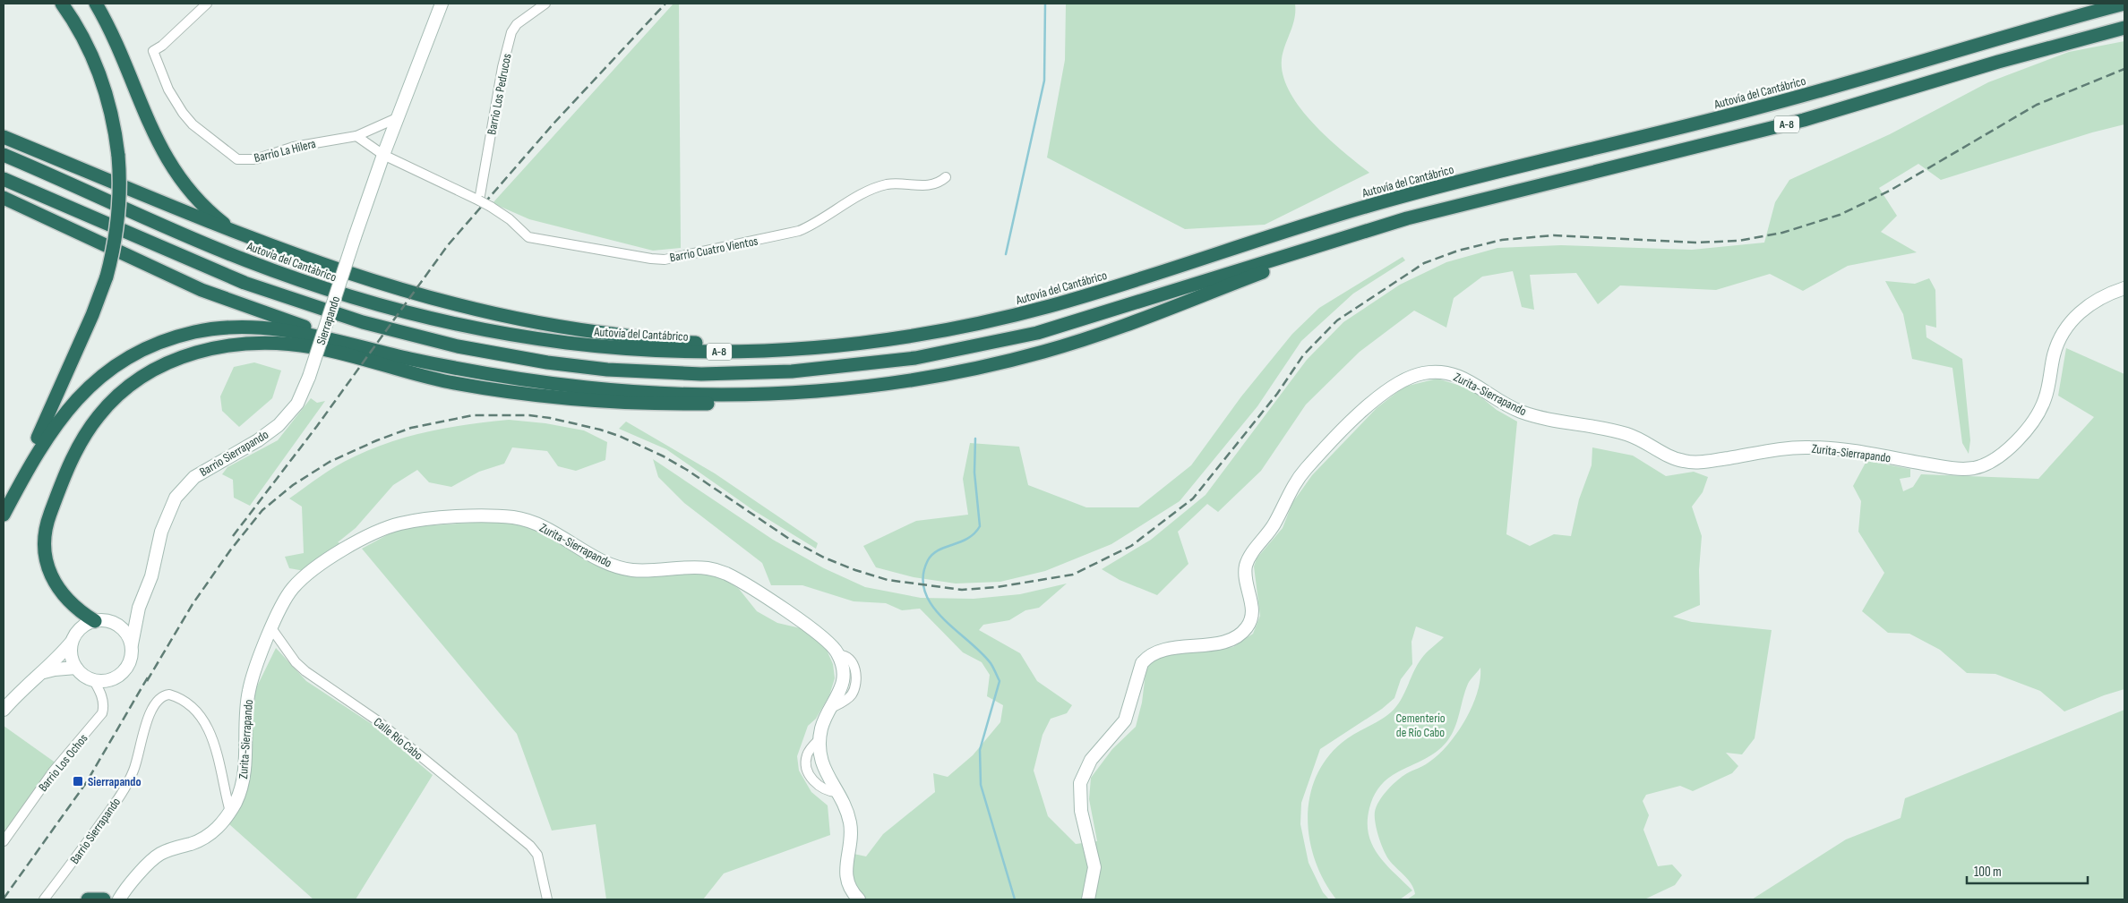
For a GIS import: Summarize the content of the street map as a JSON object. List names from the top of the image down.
{
  "streets": {
    "highway": ["Autovía del Cantábrico", "A-8"],
    "street": [
      "Barrio Los Pedrucos",
      "Barrio La Hilera",
      "Barrio Cuatro Vientos",
      "Sierrapando",
      "Zurita-Sierrapando",
      "Barrio Sierrapando",
      "Calle Río Cabo",
      "Barrio Los Ochos"
    ]
  },
  "crossings": [
    ["Barrio Los Pedrucos", "Barrio Cuatro Vientos"],
    ["Sierrapando", "Barrio Sierrapando"],
    ["Zurita-Sierrapando", "Barrio Sierrapando"],
    ["Zurita-Sierrapando", "Calle Río Cabo"],
    ["Barrio Sierrapando", "Barrio Los Ochos"]
  ],
  "parks": ["Cementerio de Río Cabo"],
  "places": {
    "transit": ["Sierrapando"]
  },
  "scale_bar": "100 m"
}
